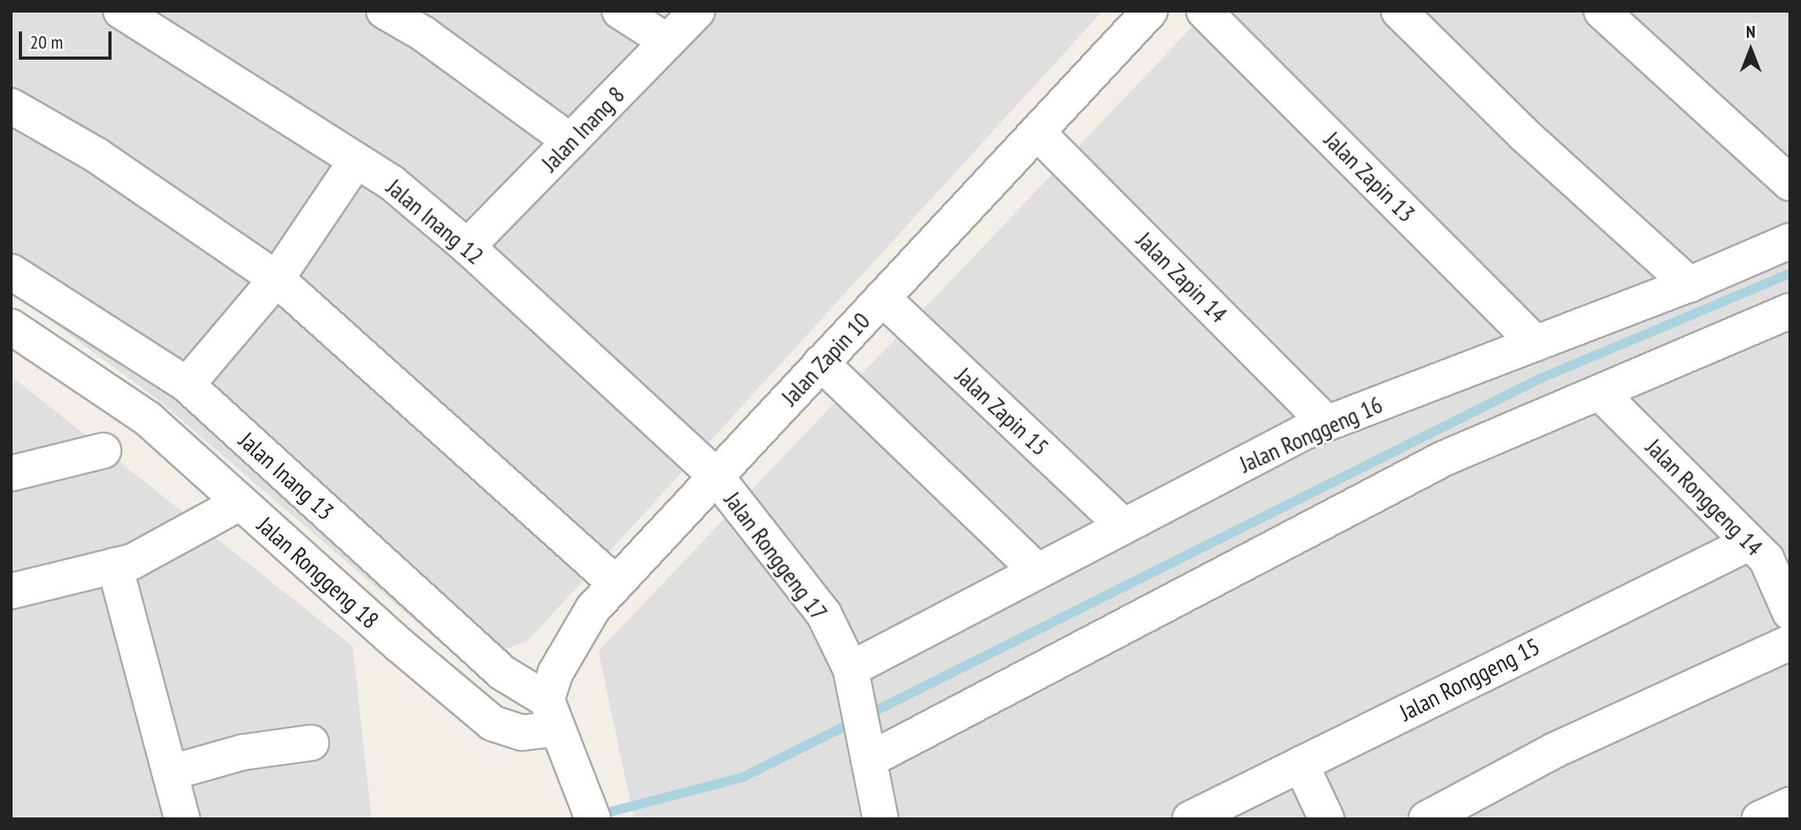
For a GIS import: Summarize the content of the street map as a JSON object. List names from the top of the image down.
{
  "streets": {
    "street": [
      "Jalan Inang 8",
      "Jalan Zapin 13",
      "Jalan Inang 12",
      "Jalan Zapin 14",
      "Jalan Zapin 10",
      "Jalan Zapin 15",
      "Jalan Ronggeng 16",
      "Jalan Inang 13",
      "Jalan Ronggeng 14",
      "Jalan Ronggeng 17",
      "Jalan Ronggeng 18",
      "Jalan Ronggeng 15"
    ]
  },
  "crossings": [
    ["Jalan Inang 8", "Jalan Inang 12"],
    ["Jalan Zapin 13", "Jalan Ronggeng 16"],
    ["Jalan Inang 12", "Jalan Zapin 10"],
    ["Jalan Inang 12", "Jalan Ronggeng 17"],
    ["Jalan Zapin 14", "Jalan Zapin 10"],
    ["Jalan Zapin 14", "Jalan Ronggeng 16"],
    ["Jalan Zapin 10", "Jalan Zapin 15"],
    ["Jalan Zapin 10", "Jalan Inang 13"],
    ["Jalan Zapin 10", "Jalan Ronggeng 17"],
    ["Jalan Zapin 10", "Jalan Ronggeng 18"],
    ["Jalan Zapin 15", "Jalan Ronggeng 16"],
    ["Jalan Ronggeng 16", "Jalan Ronggeng 17"],
    ["Jalan Inang 13", "Jalan Ronggeng 18"],
    ["Jalan Ronggeng 14", "Jalan Ronggeng 15"]
  ],
  "scale_bar": "20 m",
  "north": "top"
}
